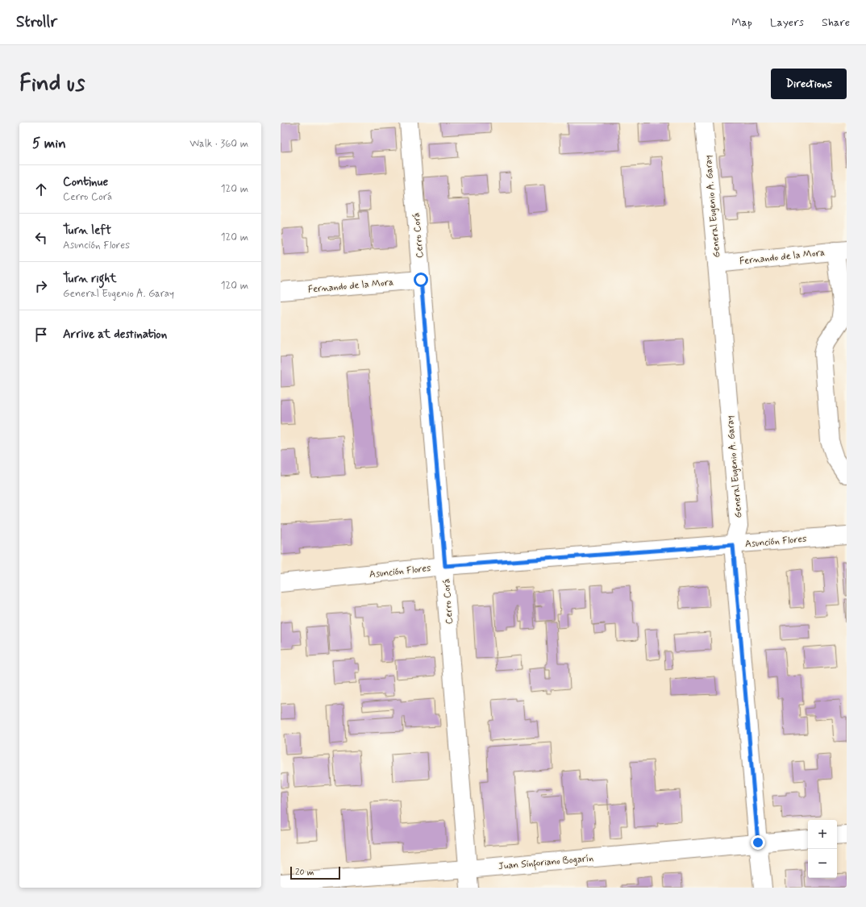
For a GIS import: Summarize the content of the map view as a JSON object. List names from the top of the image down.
{
  "streets": {
    "street": [
      "General Eugenio A. Garay",
      "Cerro Corá",
      "Fernando de la Mora",
      "Asunción Flores",
      "Juan Sinforiano Bogarín"
    ]
  },
  "crossings": [
    ["General Eugenio A. Garay", "Fernando de la Mora"],
    ["General Eugenio A. Garay", "Asunción Flores"],
    ["General Eugenio A. Garay", "Juan Sinforiano Bogarín"],
    ["Cerro Corá", "Fernando de la Mora"],
    ["Cerro Corá", "Asunción Flores"],
    ["Cerro Corá", "Juan Sinforiano Bogarín"]
  ],
  "scale_bar": "20 m",
  "page": {
    "header": "Strollr",
    "nav": ["Map", "Layers", "Share"],
    "buttons": "Directions",
    "title": "Find us",
    "heading": ["5 min", "Walk · 360 m"],
    "list": [
      ["Continue", "Cerro Corá", "120 m"],
      ["Turn left", "Asunción Flores", "120 m"],
      ["Turn right", "General Eugenio A. Garay", "120 m"],
      "Arrive at destination"
    ],
    "map_buttons": ["+", "−"],
    "scale": "20 m"
  }
}
